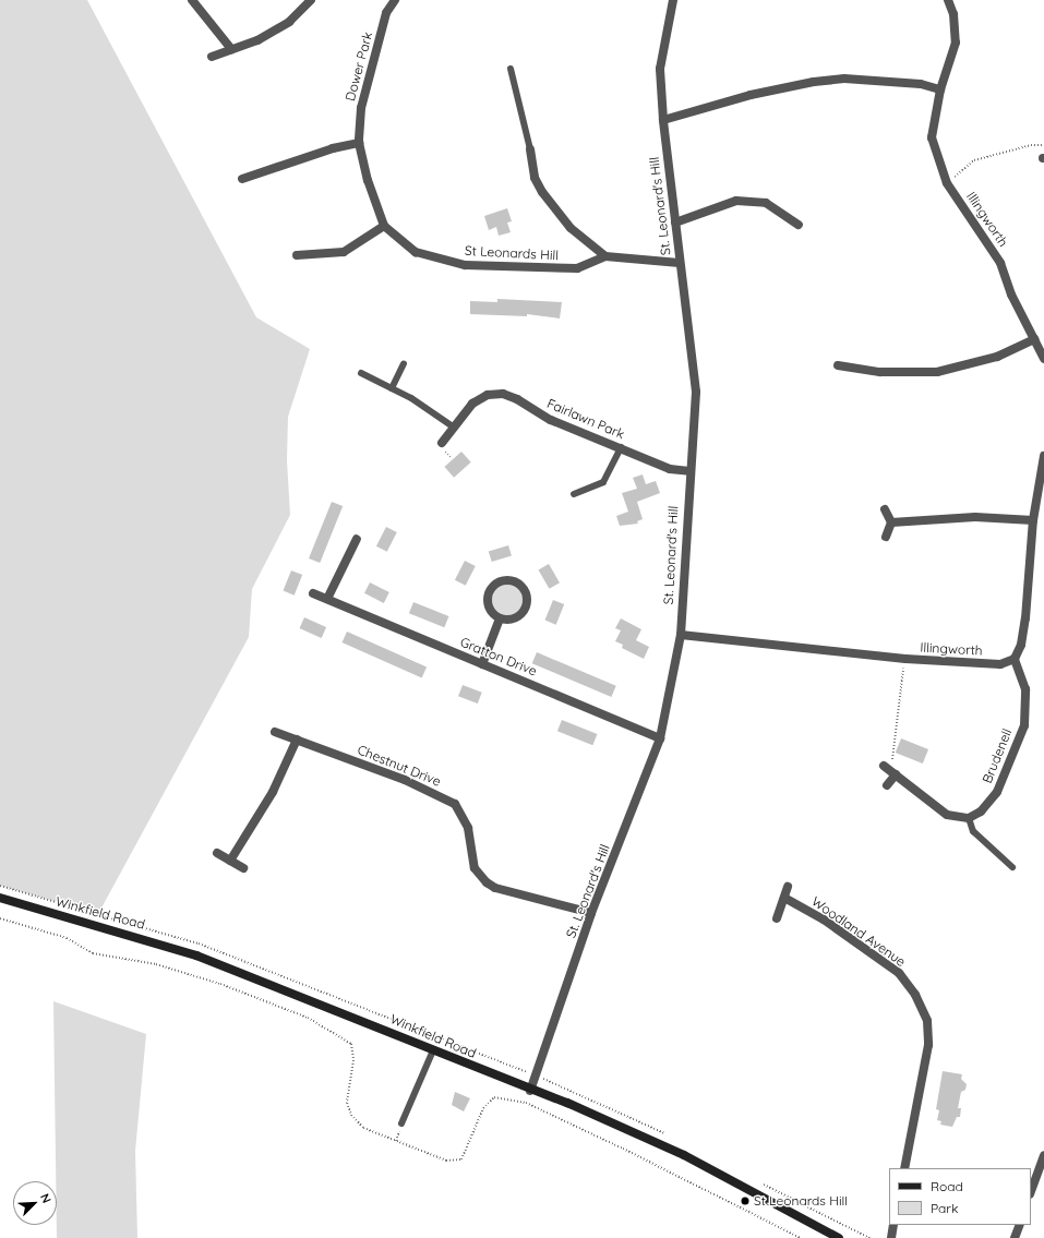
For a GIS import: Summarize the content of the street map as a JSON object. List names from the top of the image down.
{
  "streets": {
    "main road": ["Winkfield Road"],
    "street": [
      "Dower Park",
      "St. Leonard's Hill",
      "Illingworth",
      "St Leonards Hill",
      "Fairlawn Park",
      "Gratton Drive",
      "Brudenell",
      "Chestnut Drive",
      "Woodland Avenue"
    ]
  },
  "crossings": [
    ["St. Leonard's Hill", "Illingworth"],
    ["St. Leonard's Hill", "St Leonards Hill"],
    ["St. Leonard's Hill", "Fairlawn Park"],
    ["St. Leonard's Hill", "Gratton Drive"],
    ["St. Leonard's Hill", "Chestnut Drive"],
    ["St. Leonard's Hill", "Winkfield Road"],
    ["Illingworth", "Brudenell"]
  ],
  "places": ["St Leonards Hill"],
  "legend": ["Road", "Park"],
  "north": "top right"
}
